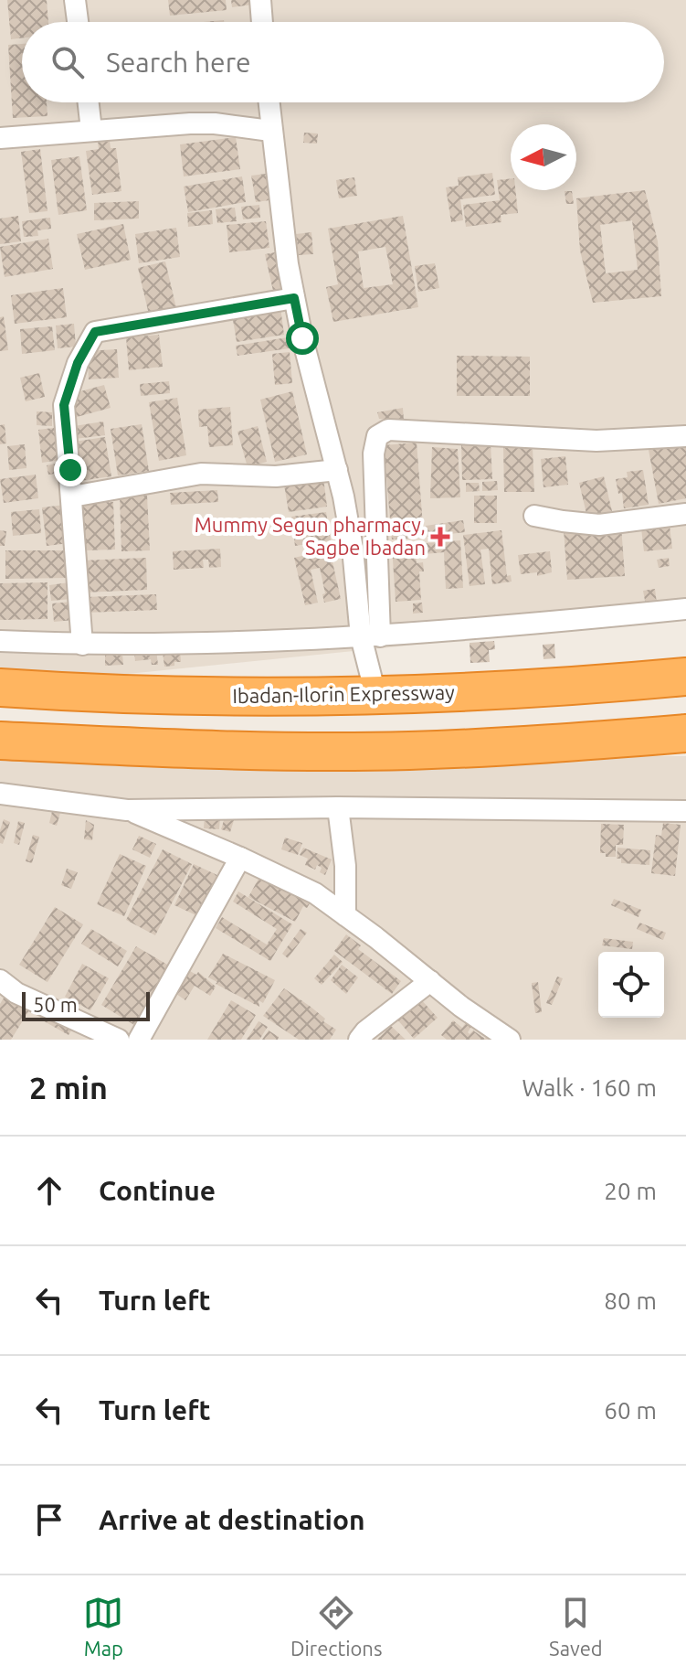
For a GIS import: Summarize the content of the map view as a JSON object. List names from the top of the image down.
{
  "streets": {
    "highway": ["Ibadan-Ilorin Expressway"]
  },
  "places": {
    "health": ["Mummy Segun pharmacy, Sagbe Ibadan"]
  },
  "scale_bar": "50 m",
  "north": "left",
  "page": {
    "search": "Search here",
    "scale": "50 m",
    "heading": ["2 min", "Walk · 160 m"],
    "list": [
      ["Continue", "20 m"],
      ["Turn left", "80 m"],
      ["Turn left", "60 m"],
      "Arrive at destination"
    ],
    "nav": ["Map", "Directions", "Saved"]
  }
}
